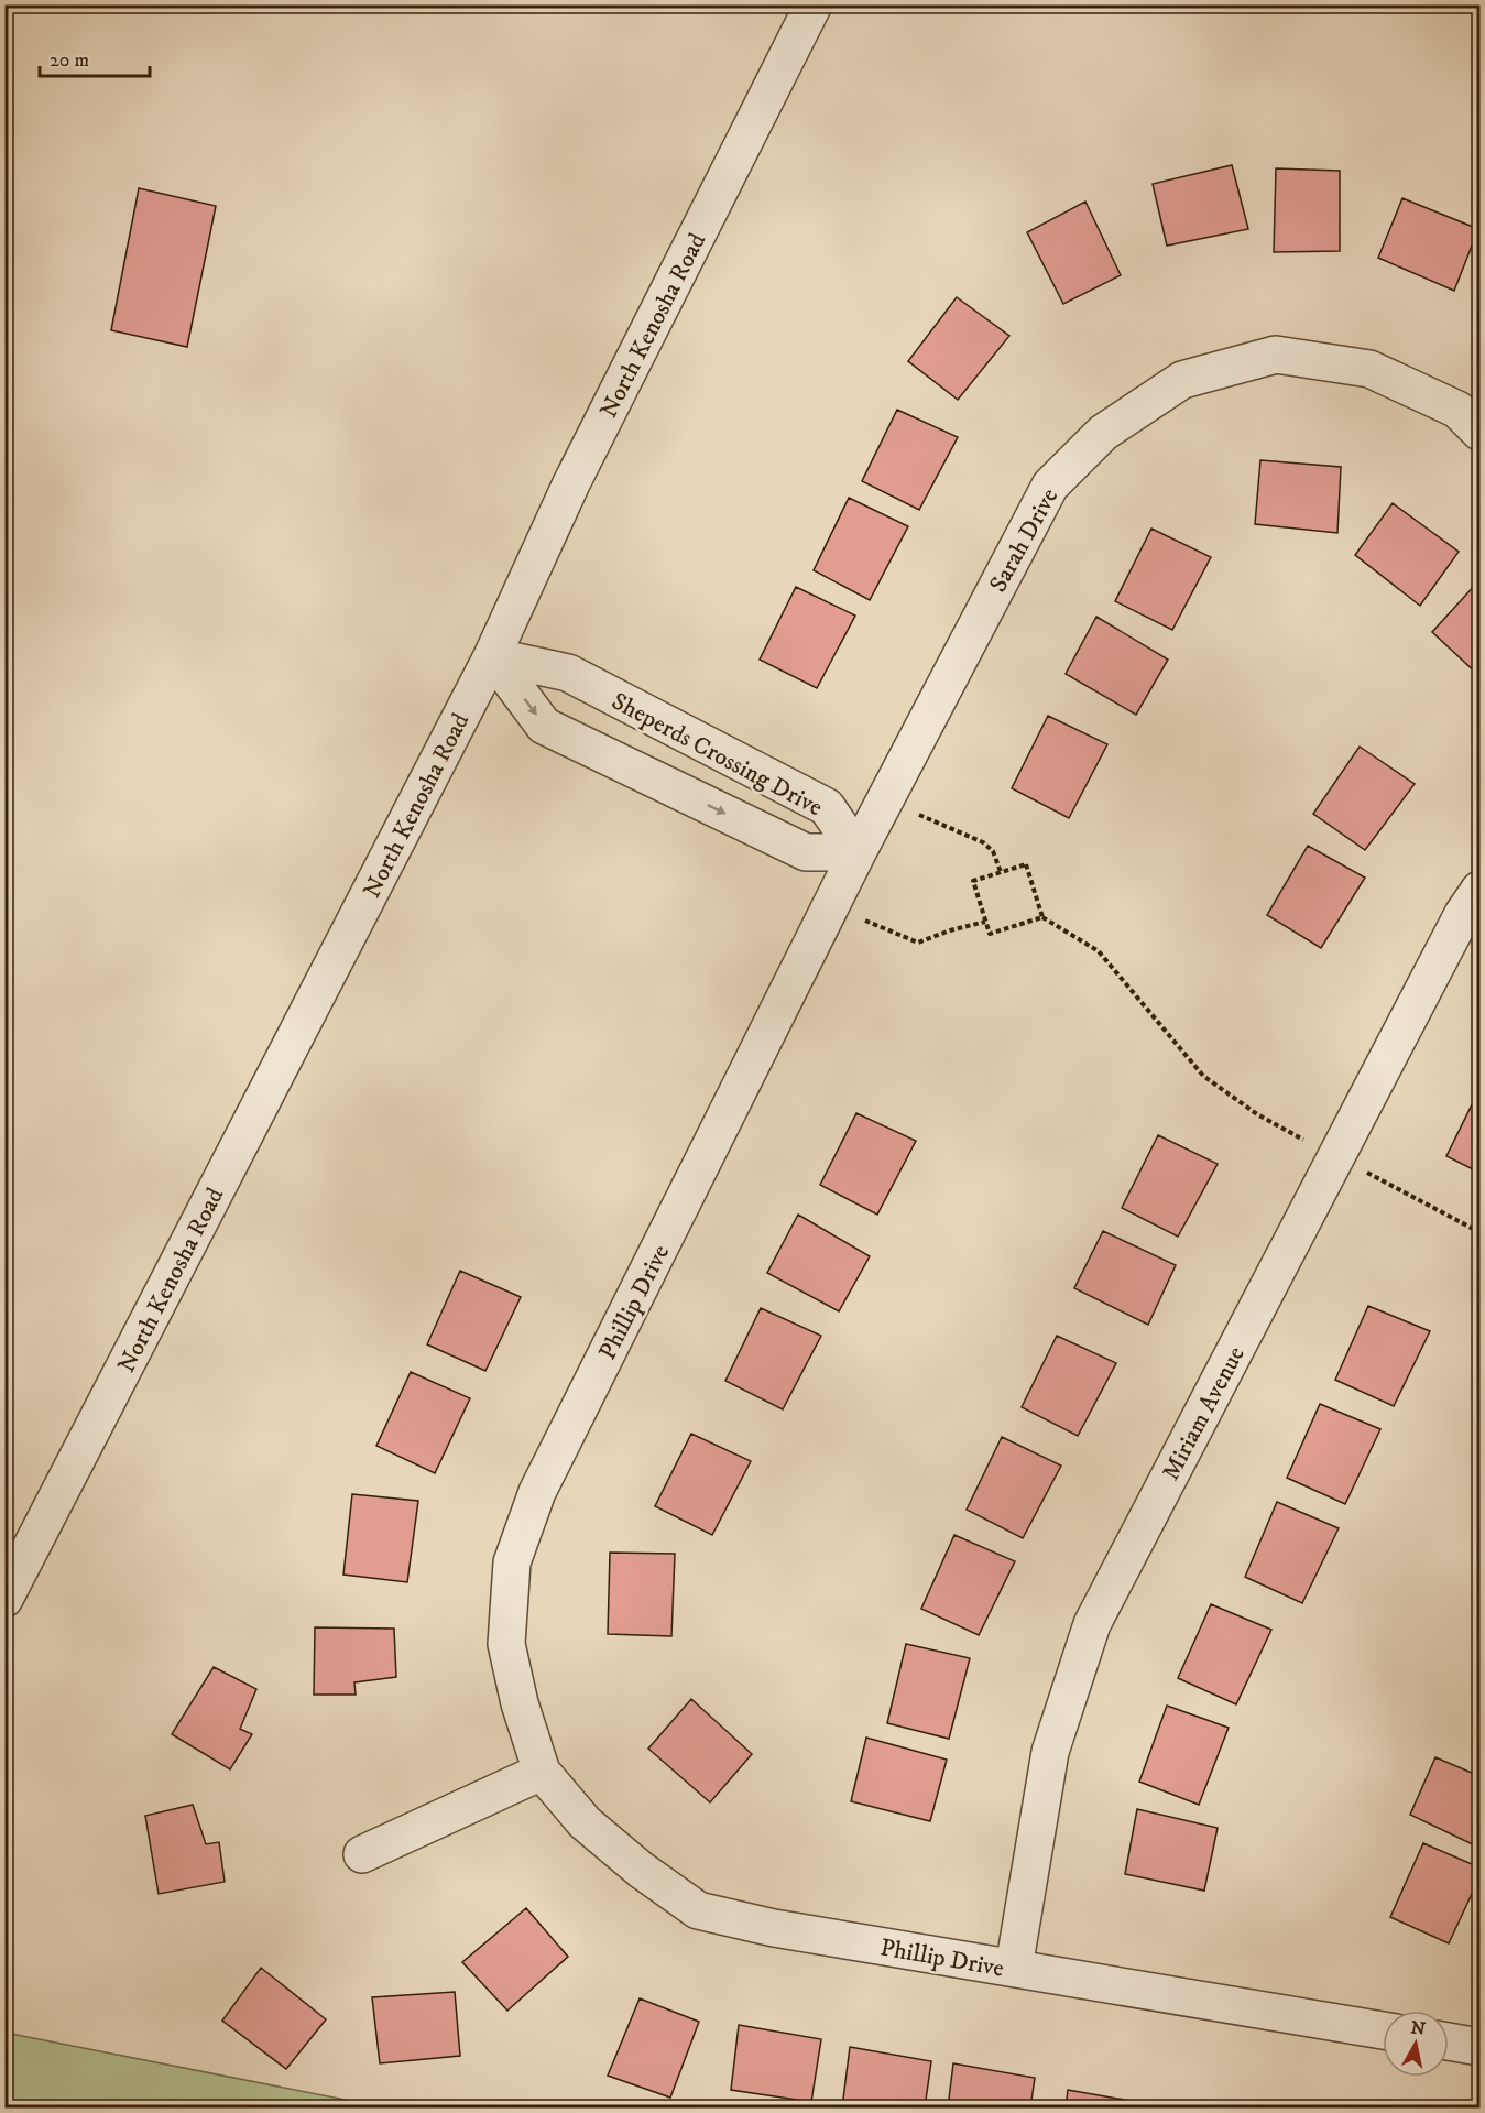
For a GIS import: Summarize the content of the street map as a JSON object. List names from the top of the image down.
{
  "streets": {
    "street": [
      "North Kenosha Road",
      "Sarah Drive",
      "Sheperds Crossing Drive",
      "Phillip Drive",
      "Miriam Avenue"
    ]
  },
  "crossings": [
    ["North Kenosha Road", "Sheperds Crossing Drive"],
    ["Sarah Drive", "Sheperds Crossing Drive"],
    ["Sarah Drive", "Phillip Drive"],
    ["Sheperds Crossing Drive", "Phillip Drive"],
    ["Phillip Drive", "Miriam Avenue"]
  ],
  "scale_bar": "20 m",
  "north": "top"
}
